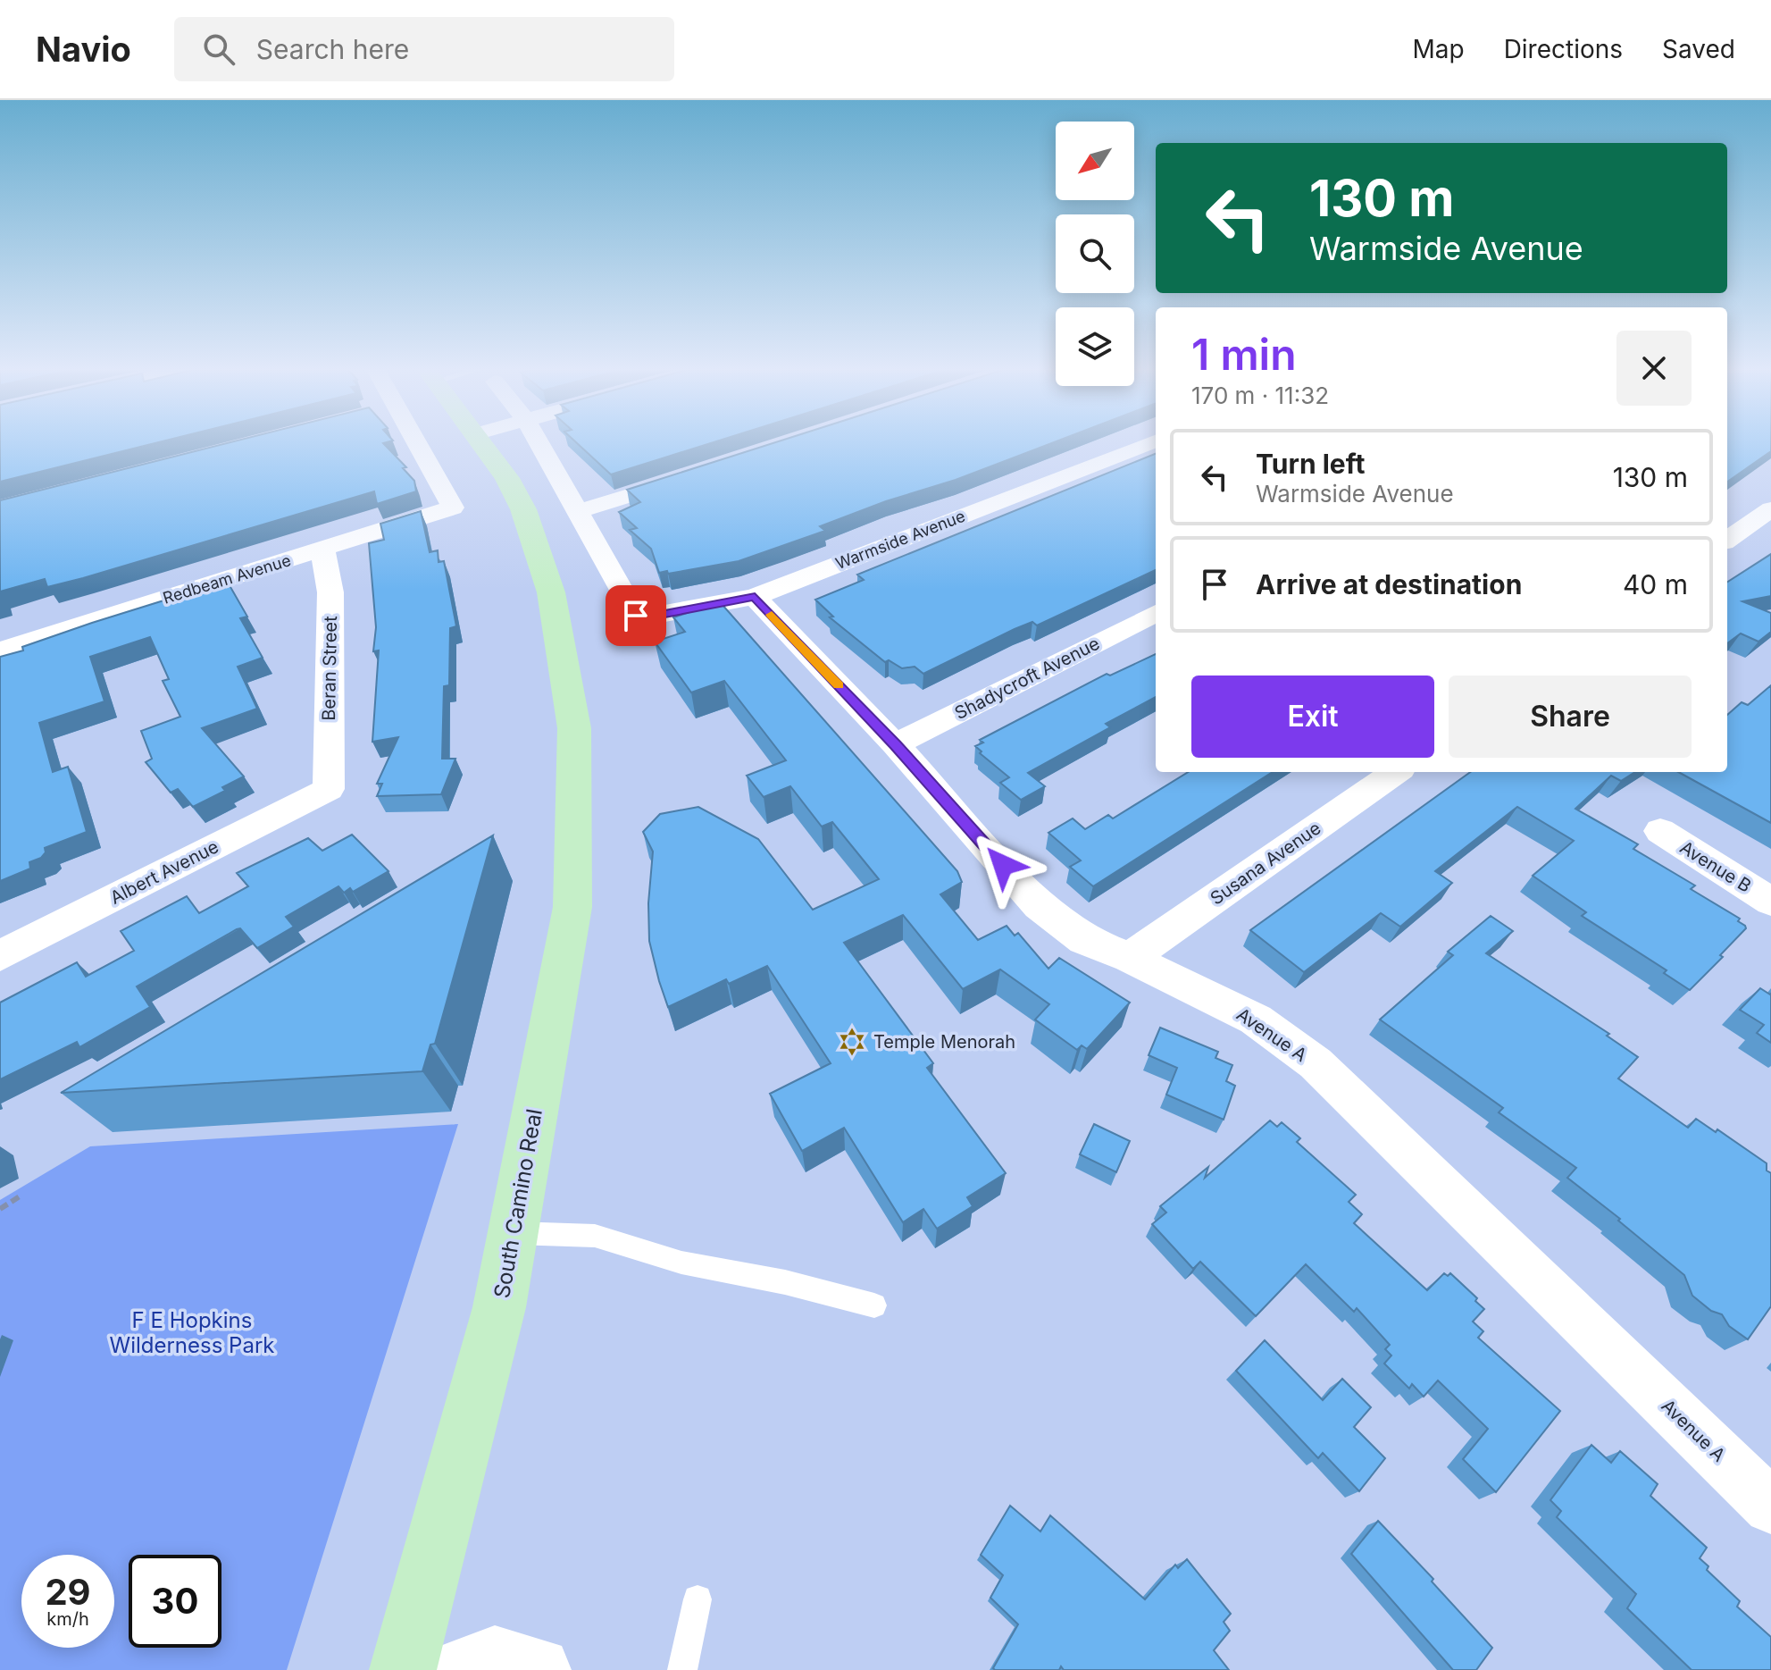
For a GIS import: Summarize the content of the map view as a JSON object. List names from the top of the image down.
{
  "streets": {
    "main road": ["South Camino Real"],
    "street": [
      "Warmside Avenue",
      "Redbeam Avenue",
      "Beran Street",
      "Shadycroft Avenue",
      "Susana Avenue",
      "Avenue B",
      "Albert Avenue",
      "Avenue A"
    ]
  },
  "crossings": [
    ["Warmside Avenue", "Avenue A"],
    ["Redbeam Avenue", "Beran Street"],
    ["Beran Street", "Albert Avenue"],
    ["Shadycroft Avenue", "Avenue A"],
    ["Susana Avenue", "Avenue A"]
  ],
  "parks": ["F E Hopkins Wilderness Park"],
  "places": {
    "synagogue": ["Temple Menorah"]
  },
  "north": "bottom left",
  "page": {
    "header": "Navio",
    "search": "Search here",
    "nav": ["Map", "Directions", "Saved"],
    "turn": ["130 m", "Warmside Avenue"],
    "heading": ["1 min", "170 m · 11:32"],
    "list": [
      {
        "name": "Turn left",
        "note": "Warmside Avenue",
        "value": "130 m"
      },
      {
        "name": "Arrive at destination",
        "value": "40 m"
      }
    ],
    "buttons": ["Exit", "Share"],
    "speed": "29 km/h",
    "limit": "30"
  }
}
